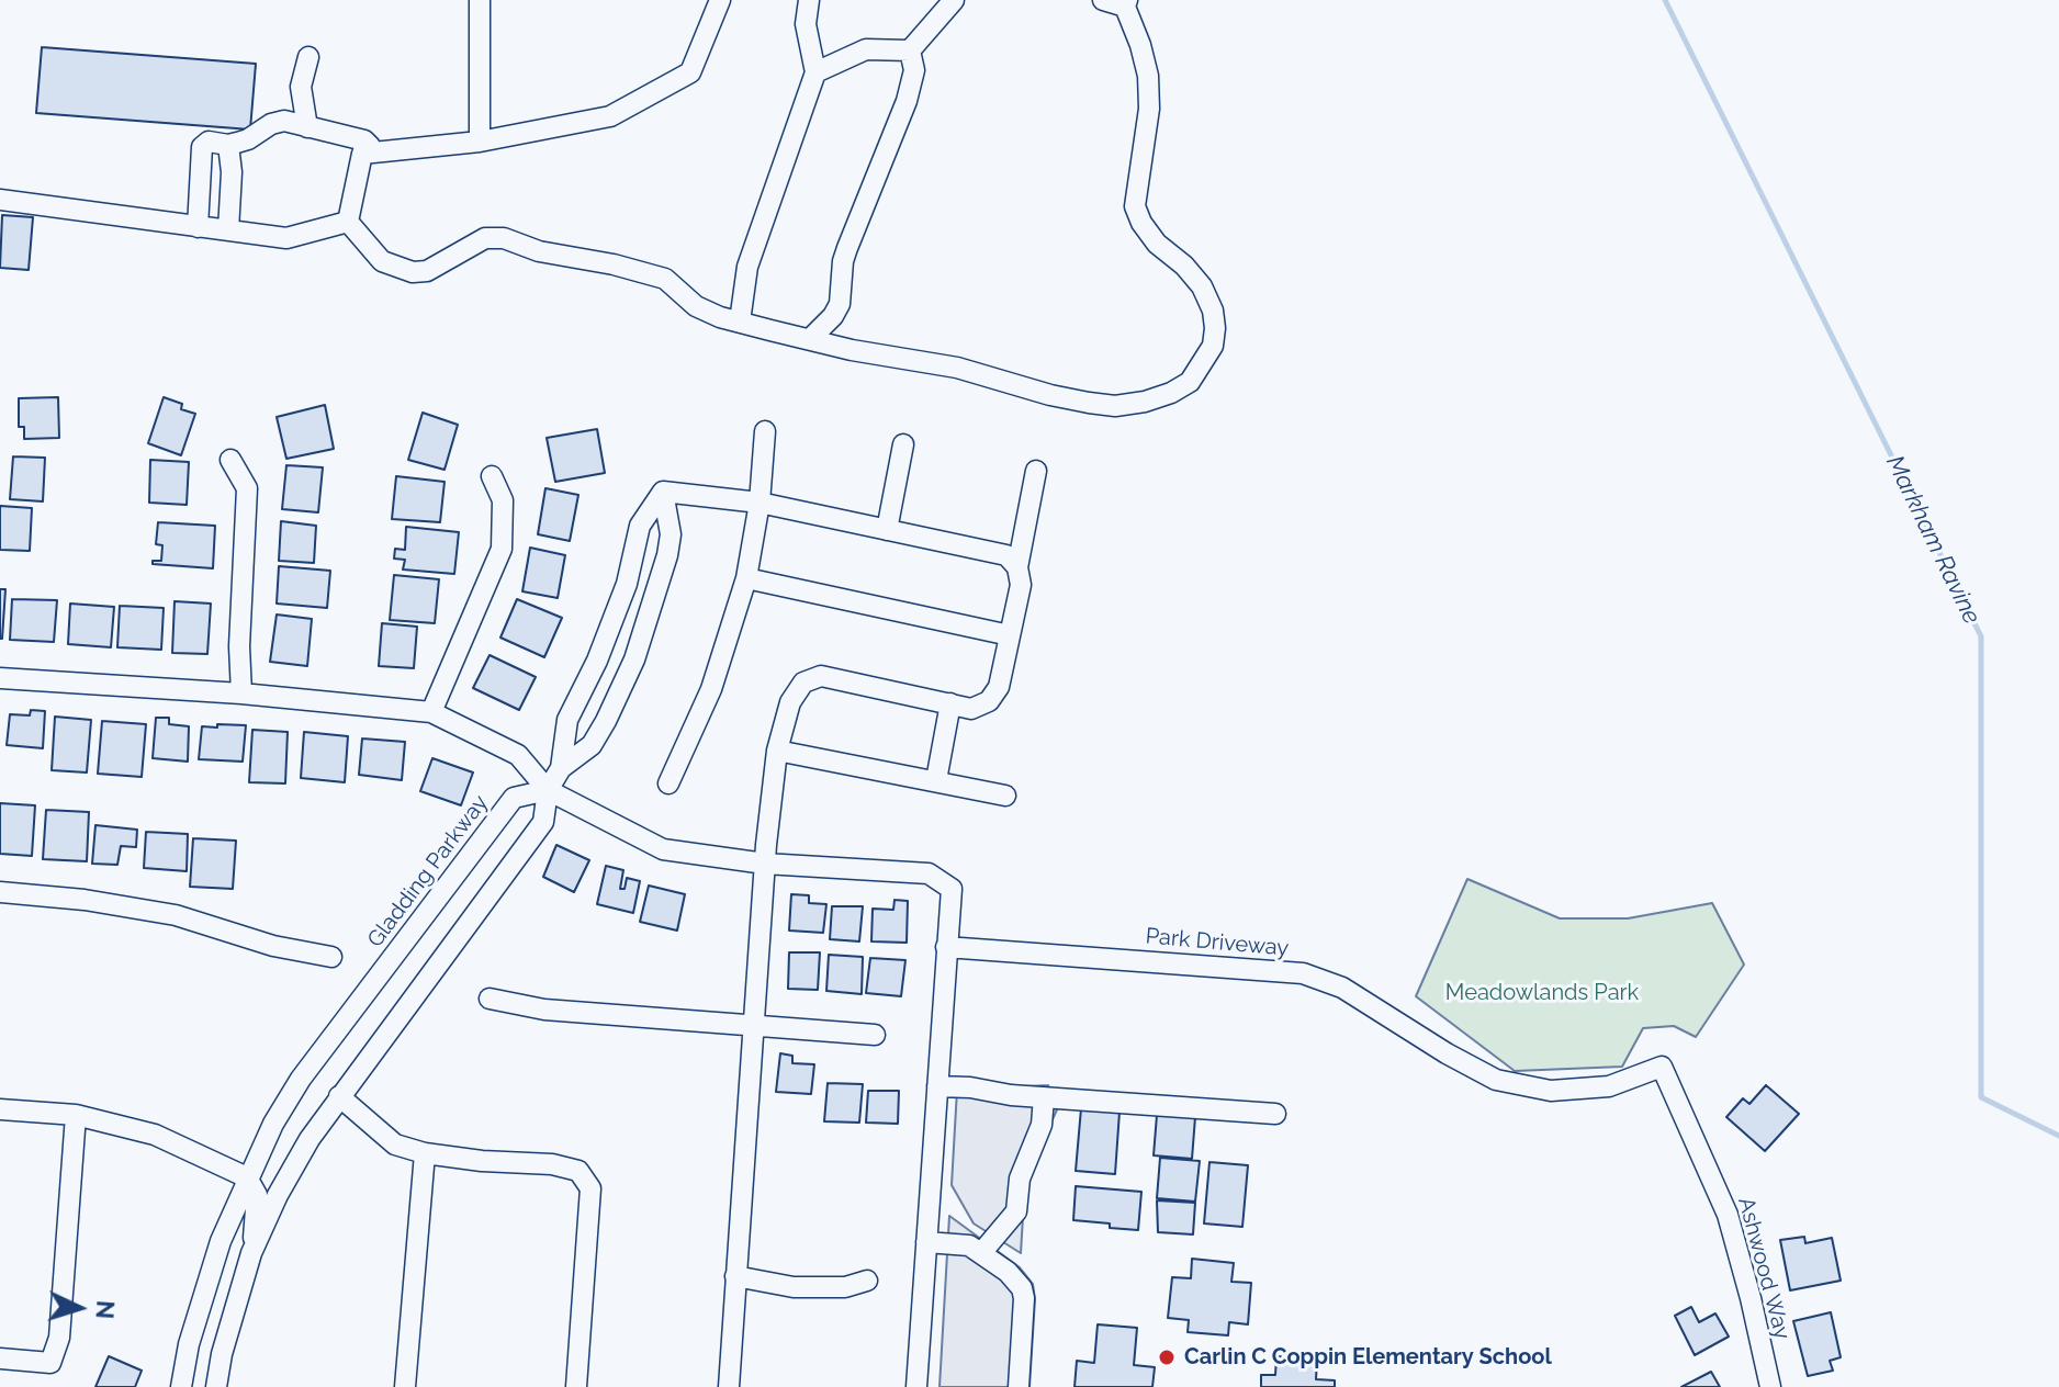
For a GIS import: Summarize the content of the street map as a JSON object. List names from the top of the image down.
{
  "streets": {
    "street": ["Gladding Parkway", "Park Driveway", "Ashwood Way"]
  },
  "crossings": [
    ["Park Driveway", "Ashwood Way"]
  ],
  "water": ["Markham Ravine"],
  "parks": ["Meadowlands Park"],
  "places": ["Carlin C Coppin Elementary School"],
  "north": "right"
}
